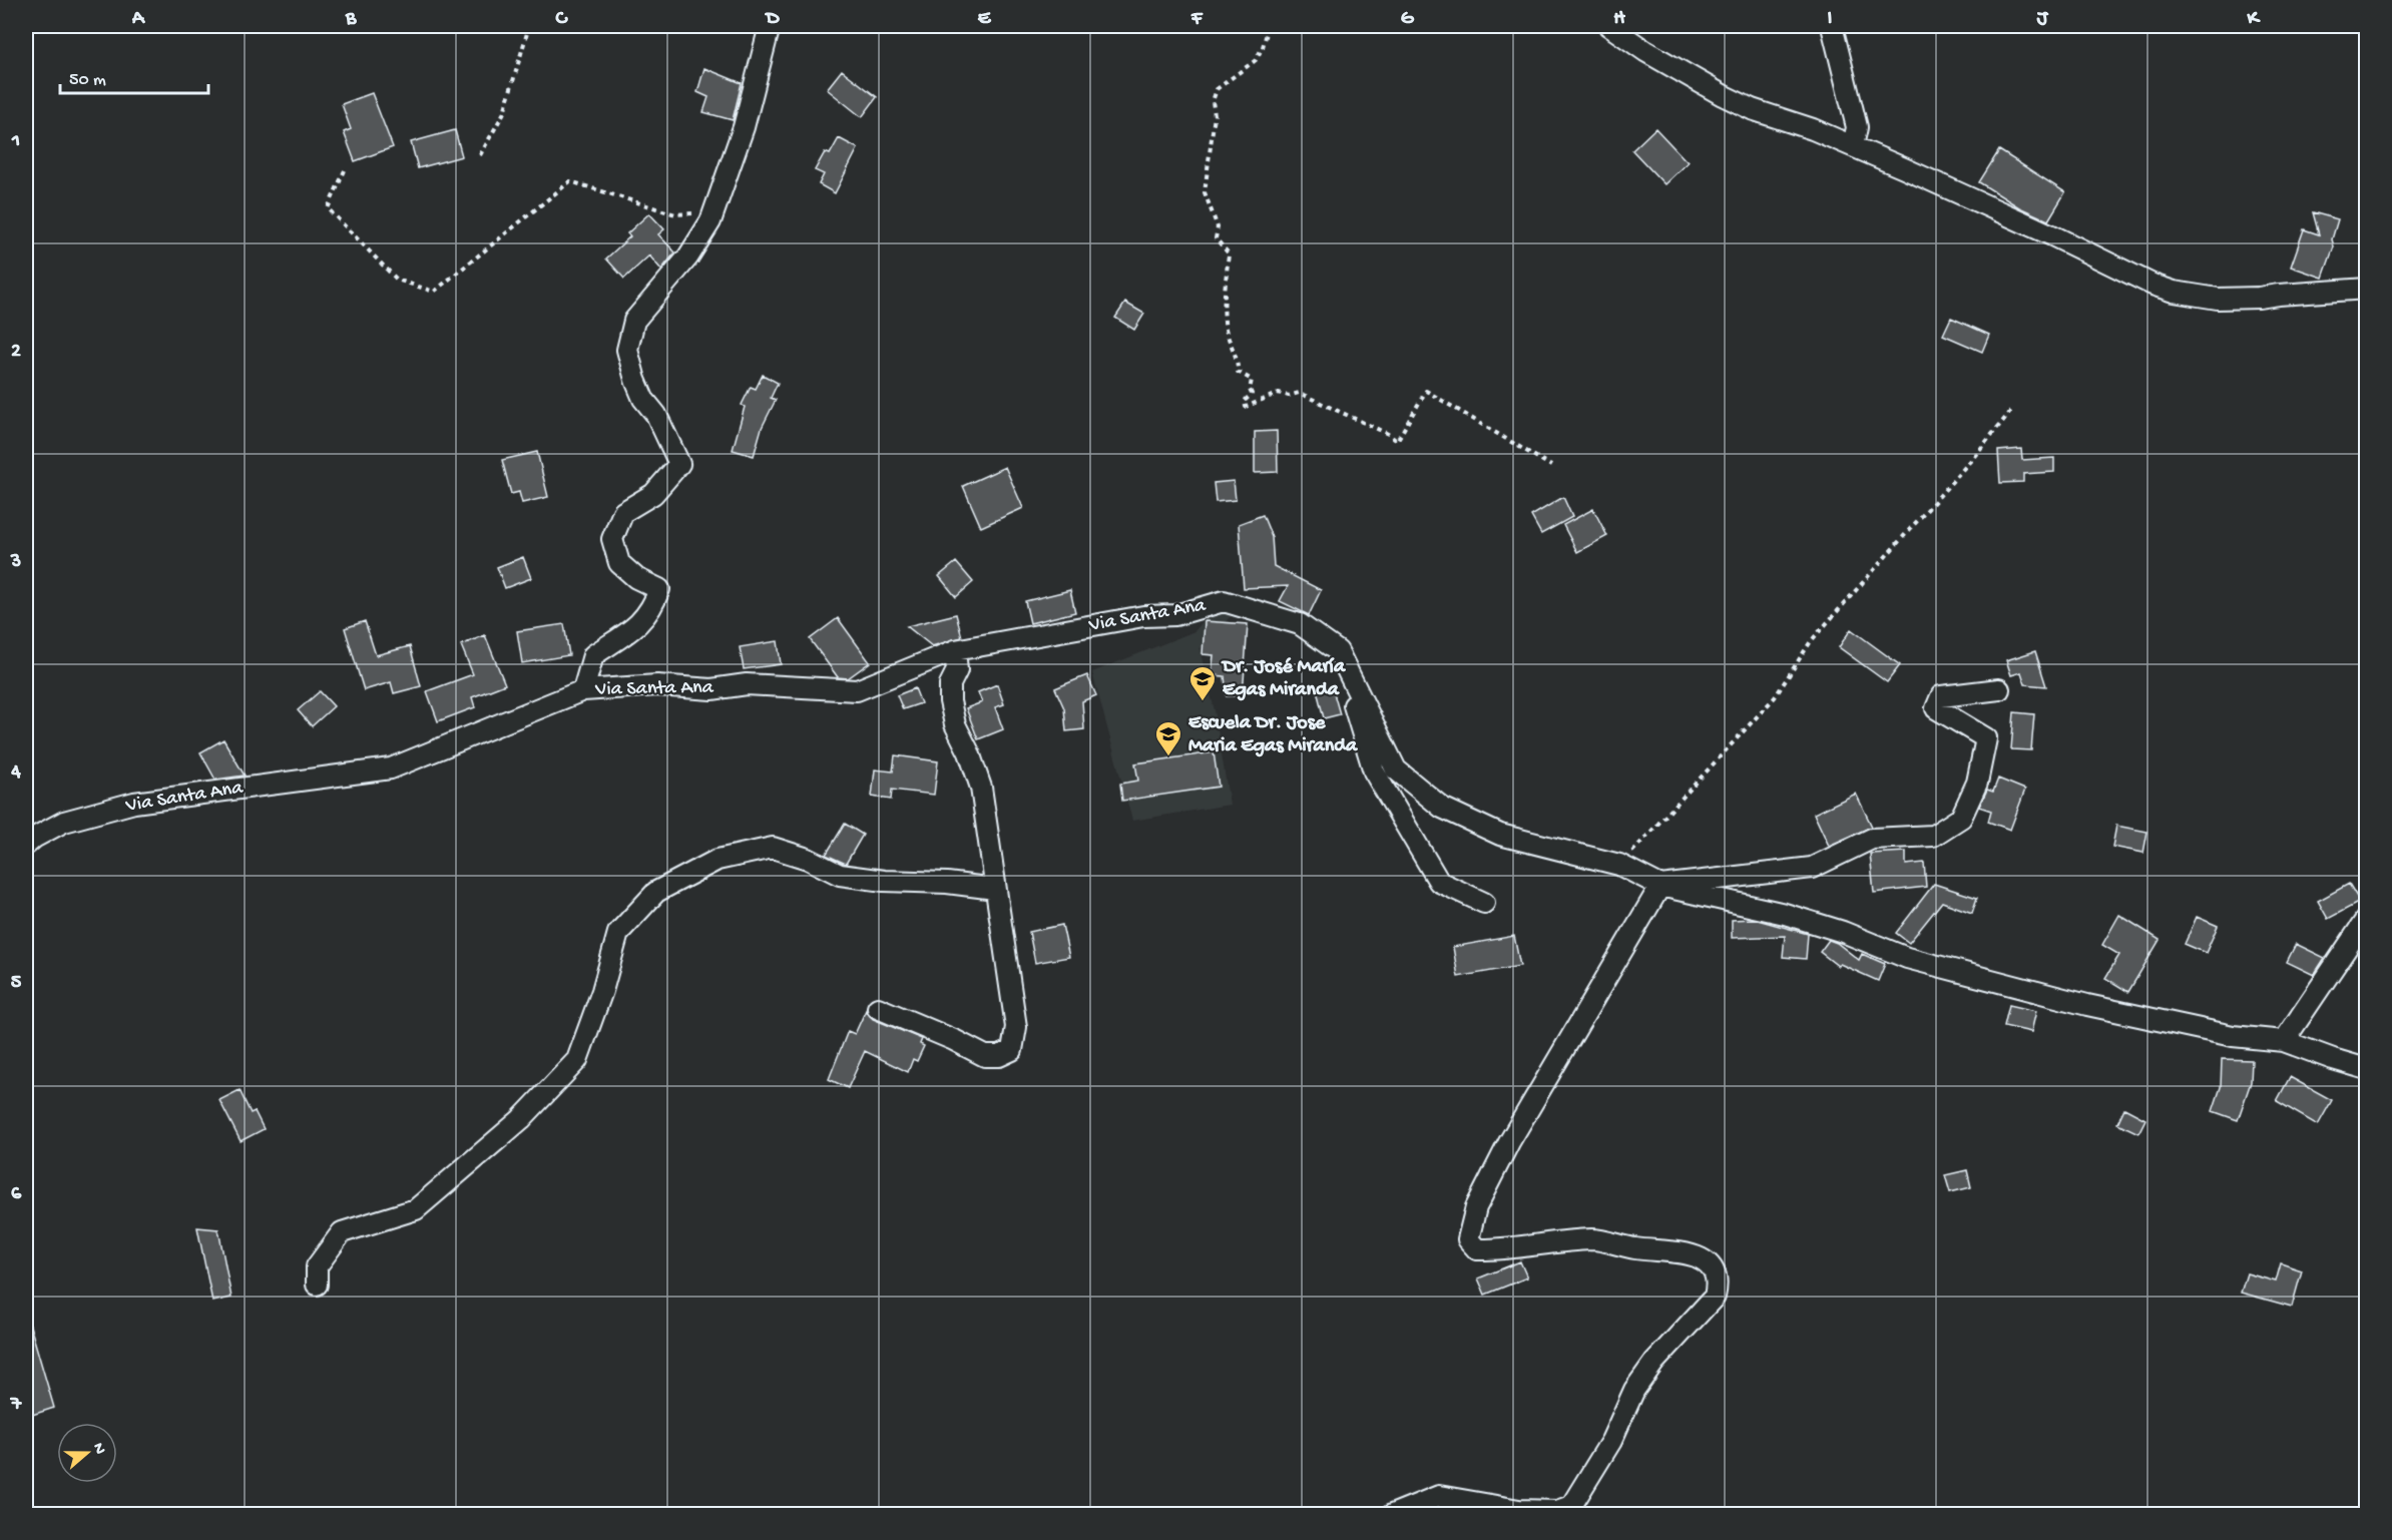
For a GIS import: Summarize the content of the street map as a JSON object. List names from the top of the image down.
{
  "streets": {
    "street": ["Via Santa Ana"]
  },
  "places": {
    "school or university": ["Dr. José María Egas Miranda", "Escuela Dr. Jose Maria Egas Miranda"]
  },
  "scale_bar": "50 m",
  "north": "right",
  "grid": {
    "columns": [
      "A",
      "B",
      "C",
      "D",
      "E",
      "F",
      "G",
      "H",
      "I",
      "J",
      "K"
    ],
    "rows": [
      "1",
      "2",
      "3",
      "4",
      "5",
      "6",
      "7"
    ]
  }
}
